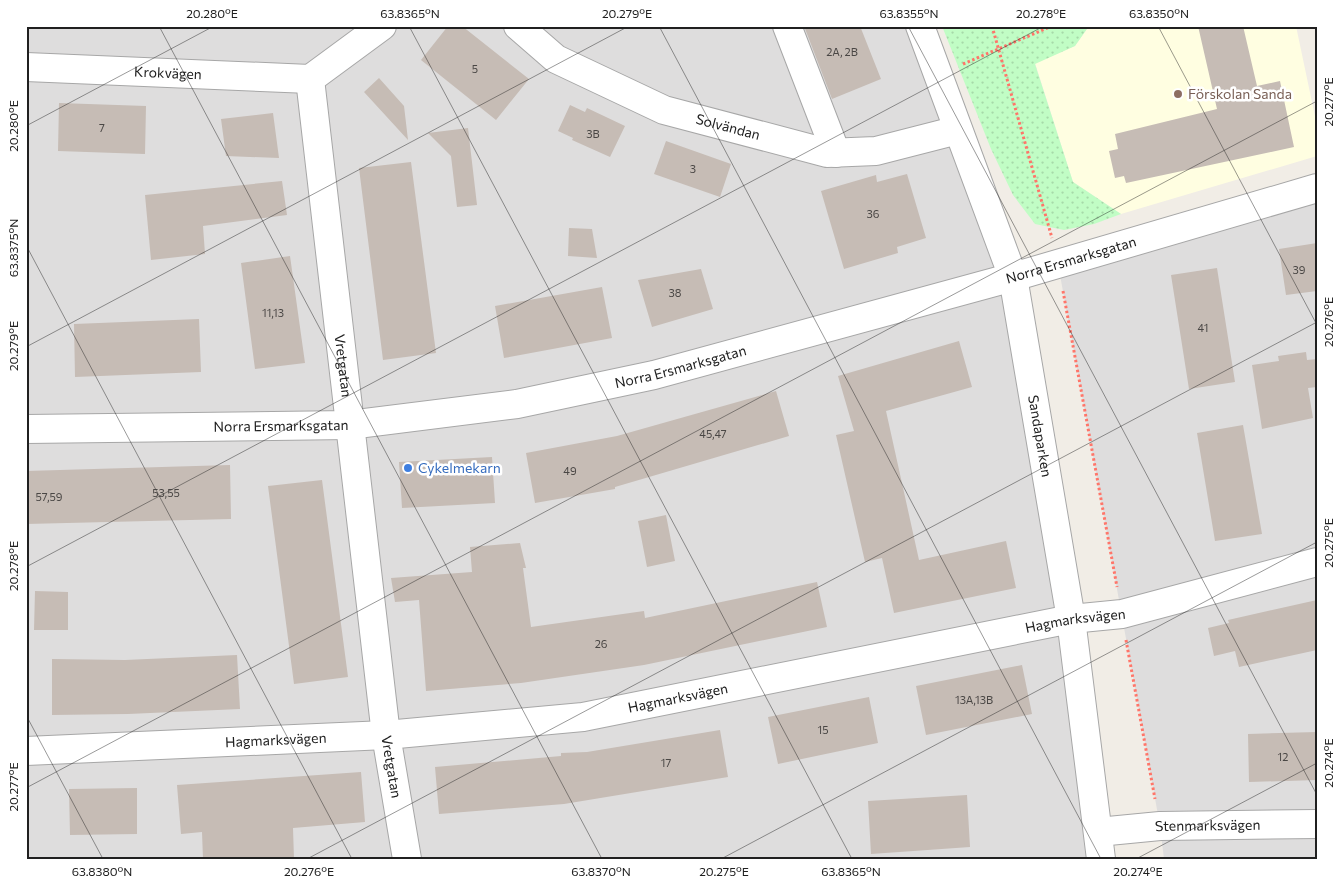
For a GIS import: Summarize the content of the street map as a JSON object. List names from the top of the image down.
{
  "streets": {
    "street": [
      "Krokvägen",
      "Solvändan",
      "Norra Ersmarksgatan",
      "Vretgatan",
      "Sandaparken",
      "Hagmarksvägen",
      "Stenmarksvägen"
    ]
  },
  "crossings": [
    ["Krokvägen", "Vretgatan"],
    ["Solvändan", "Sandaparken"],
    ["Norra Ersmarksgatan", "Vretgatan"],
    ["Norra Ersmarksgatan", "Sandaparken"],
    ["Vretgatan", "Hagmarksvägen"],
    ["Sandaparken", "Hagmarksvägen"],
    ["Sandaparken", "Stenmarksvägen"]
  ],
  "places": ["Förskolan Sanda", "Cykelmekarn"],
  "house_numbers": [
    "2A, 2B",
    "5",
    "7",
    "3B",
    "3",
    "36",
    "39",
    "38",
    "11,13",
    "41",
    "45,47",
    "49",
    "53,55",
    "57,59",
    "26",
    "13A,13B",
    "15",
    "12",
    "17"
  ],
  "coordinates": [
    "20.280°E",
    "63.8365°N",
    "20.279°E",
    "63.8355°N",
    "20.278°E",
    "63.8350°N",
    "20.277°E",
    "63.8375°N",
    "20.276°E",
    "20.275°E",
    "20.274°E",
    "63.8380°N",
    "63.8370°N"
  ]
}
